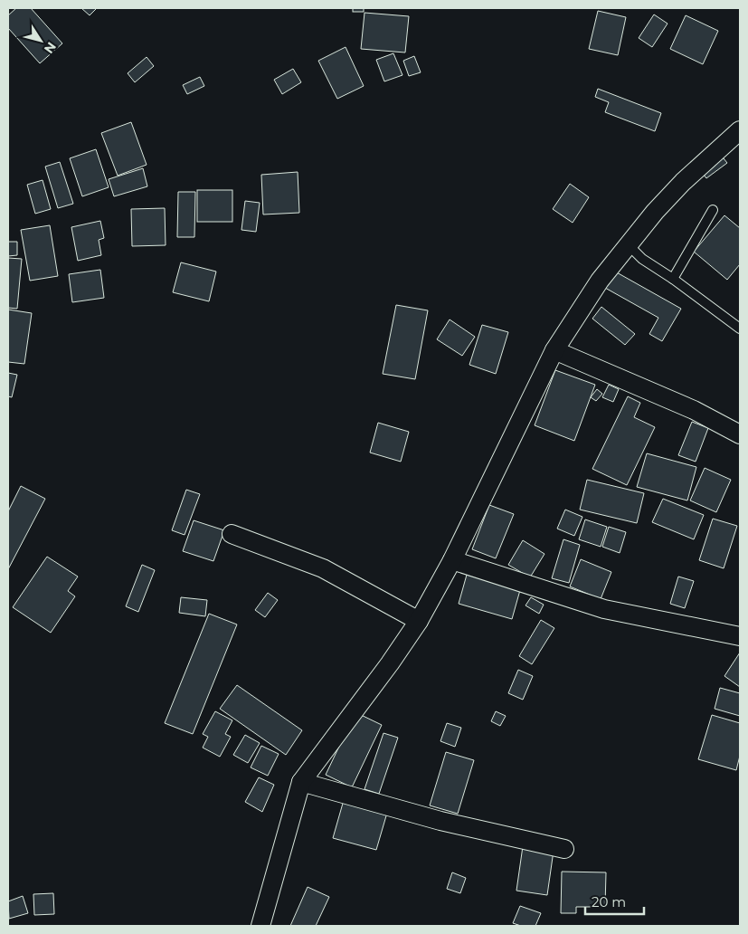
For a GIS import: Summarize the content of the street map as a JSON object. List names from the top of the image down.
{
  "scale_bar": "20 m",
  "north": "bottom right"
}
